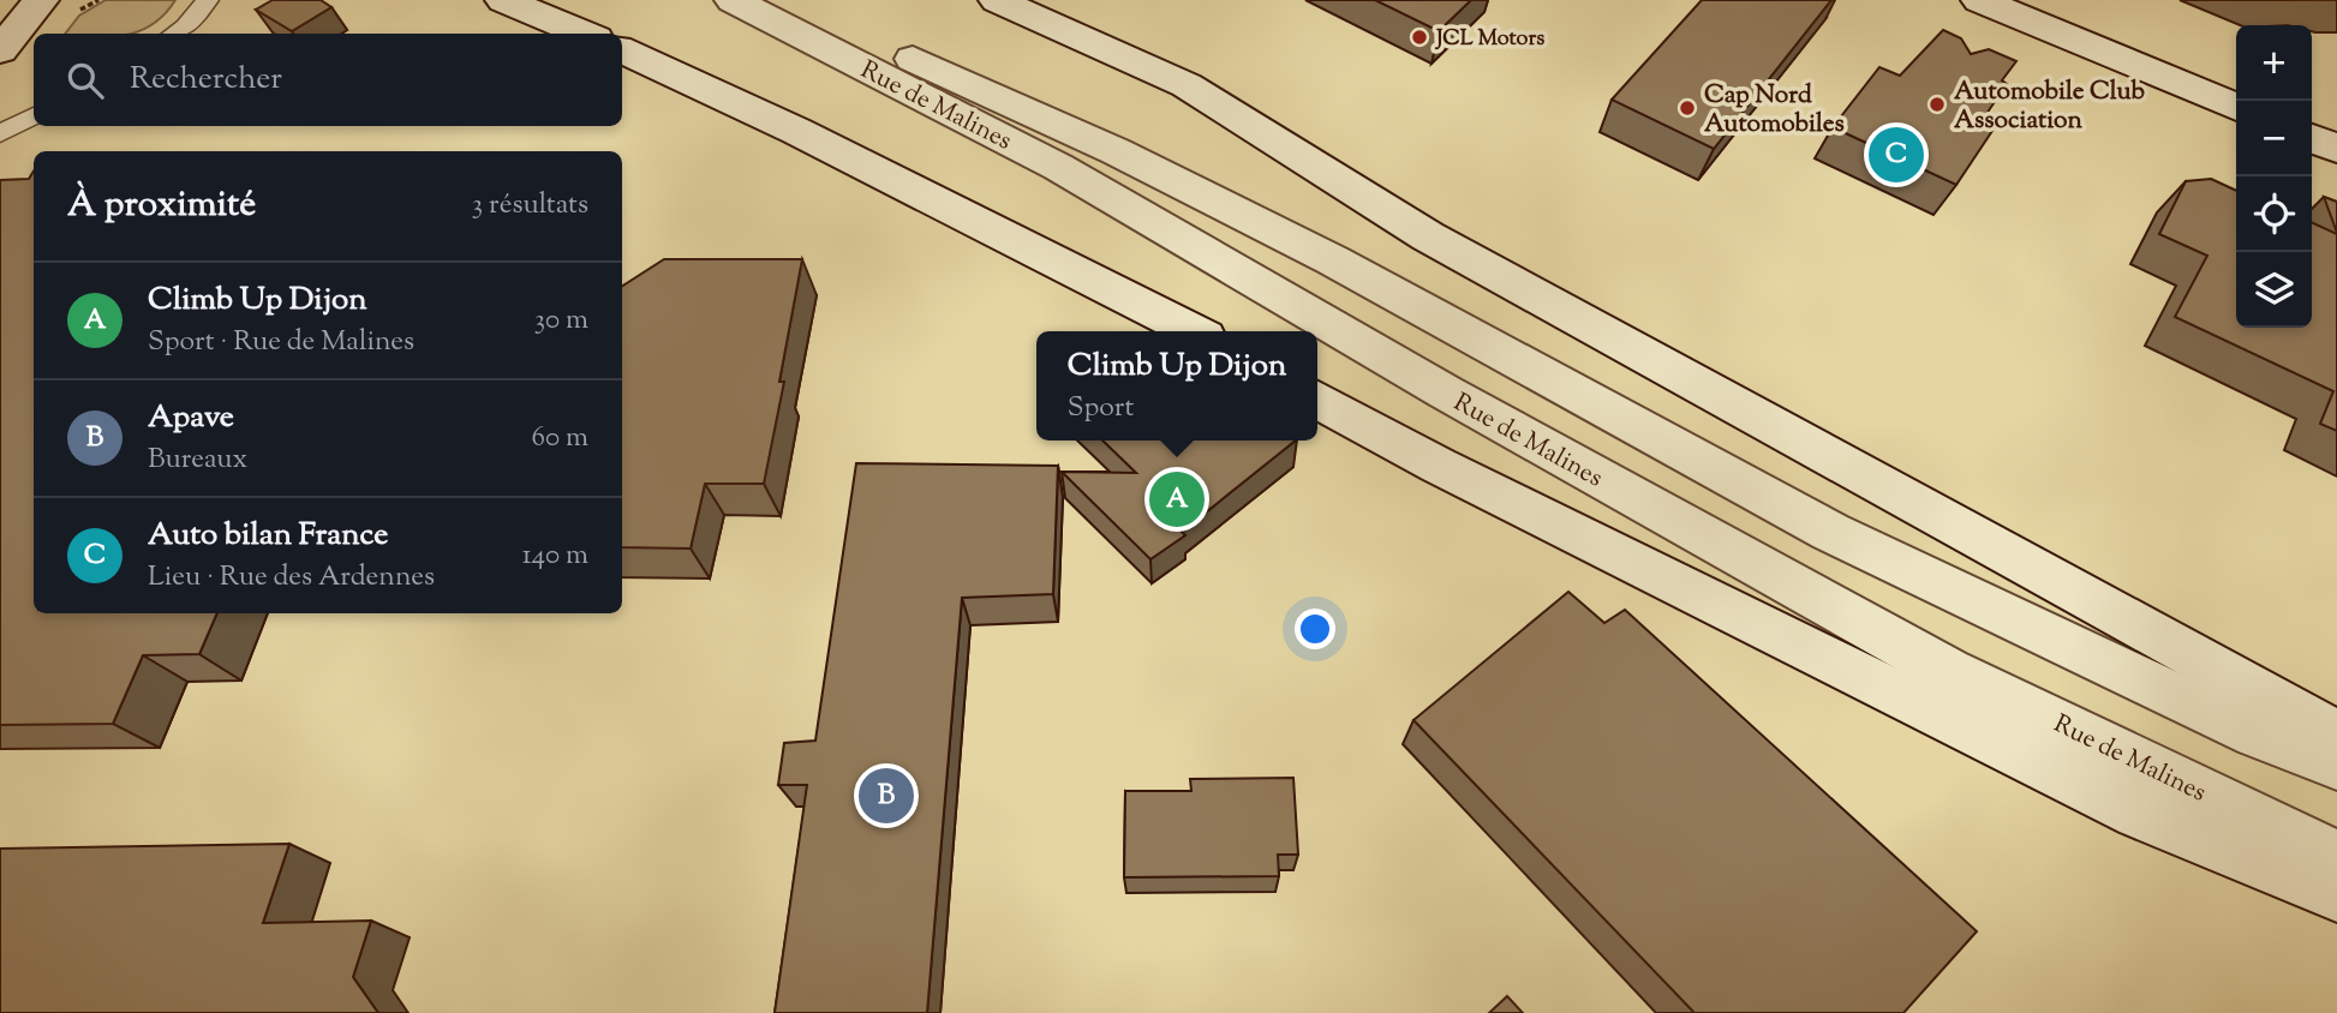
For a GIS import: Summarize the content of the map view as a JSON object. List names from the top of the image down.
{
  "streets": {
    "main road": ["Rue de Malines"]
  },
  "places": ["JCL Motors", "Automobile Club Association", "Cap Nord Automobiles"],
  "page": {
    "map_buttons": ["+", "−"],
    "search": "Rechercher",
    "pins": ["C", "A", "B"],
    "heading": ["À proximité", "3 résultats"],
    "list": [
      {
        "mark": "A",
        "name": "Climb Up Dijon",
        "note": "Sport · Rue de Malines",
        "value": "30 m"
      },
      {
        "mark": "B",
        "name": "Apave",
        "note": "Bureaux",
        "value": "60 m"
      },
      {
        "mark": "C",
        "name": "Auto bilan France",
        "note": "Lieu · Rue des Ardennes",
        "value": "140 m"
      }
    ],
    "popup": ["Climb Up Dijon", "Sport"]
  }
}
